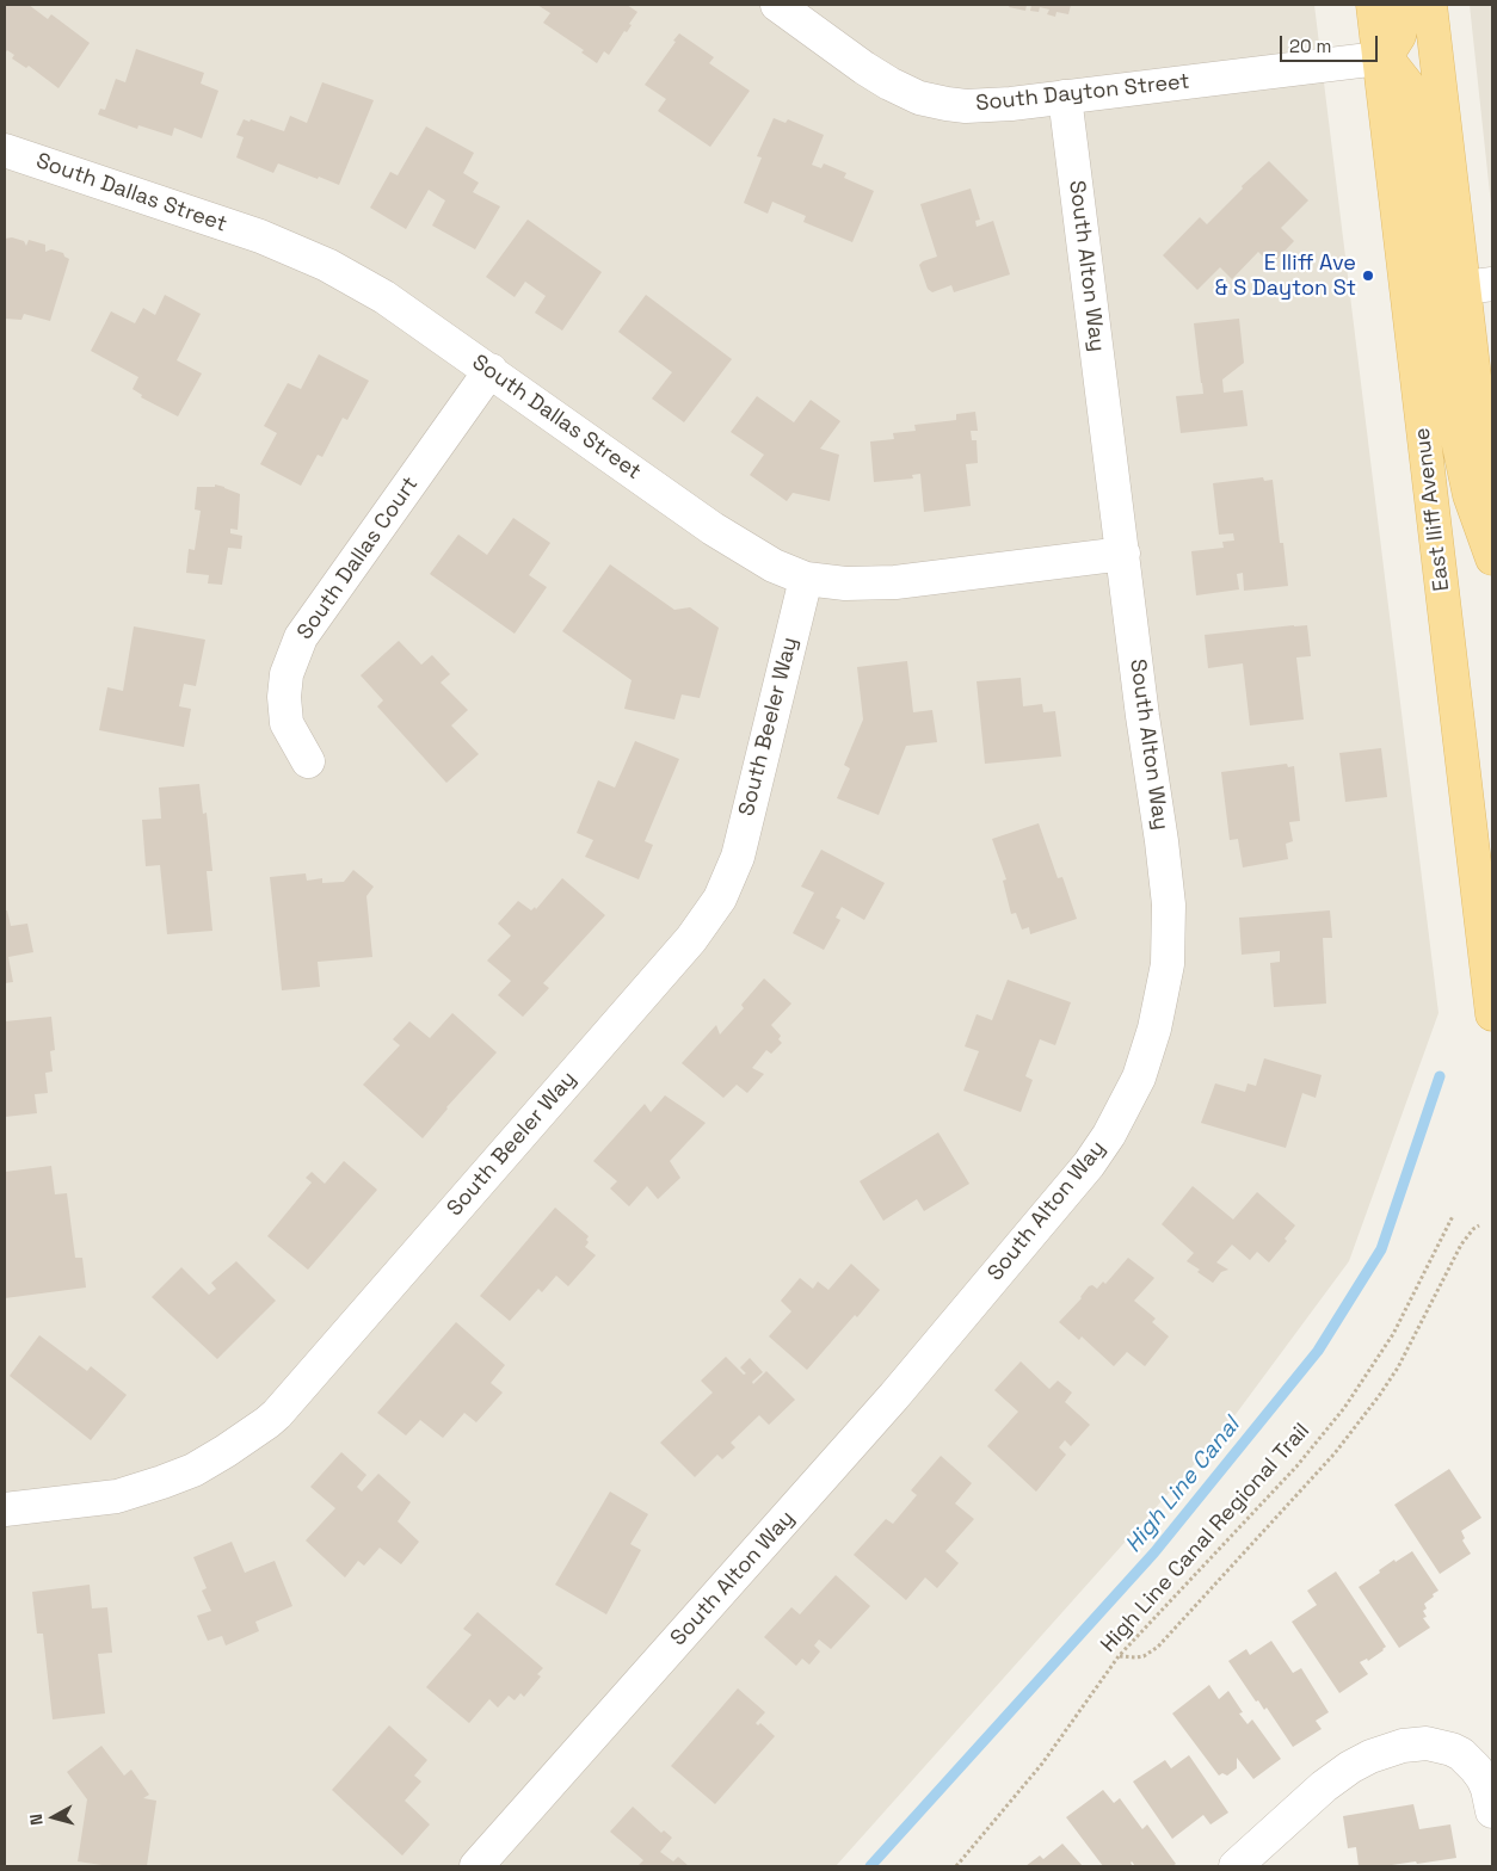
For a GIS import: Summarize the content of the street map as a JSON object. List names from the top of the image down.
{
  "streets": {
    "main road": ["East Iliff Avenue"],
    "street": [
      "South Dayton Street",
      "South Dallas Street",
      "South Alton Way",
      "South Dallas Court",
      "South Beeler Way"
    ],
    "path": ["High Line Canal Regional Trail"]
  },
  "crossings": [
    ["South Dayton Street", "South Alton Way"],
    ["South Dayton Street", "East Iliff Avenue"],
    ["South Dallas Street", "South Alton Way"],
    ["South Dallas Street", "South Dallas Court"],
    ["South Dallas Street", "South Beeler Way"]
  ],
  "water": ["High Line Canal"],
  "places": ["E Iliff Ave & S Dayton St"],
  "scale_bar": "20 m",
  "north": "left"
}
